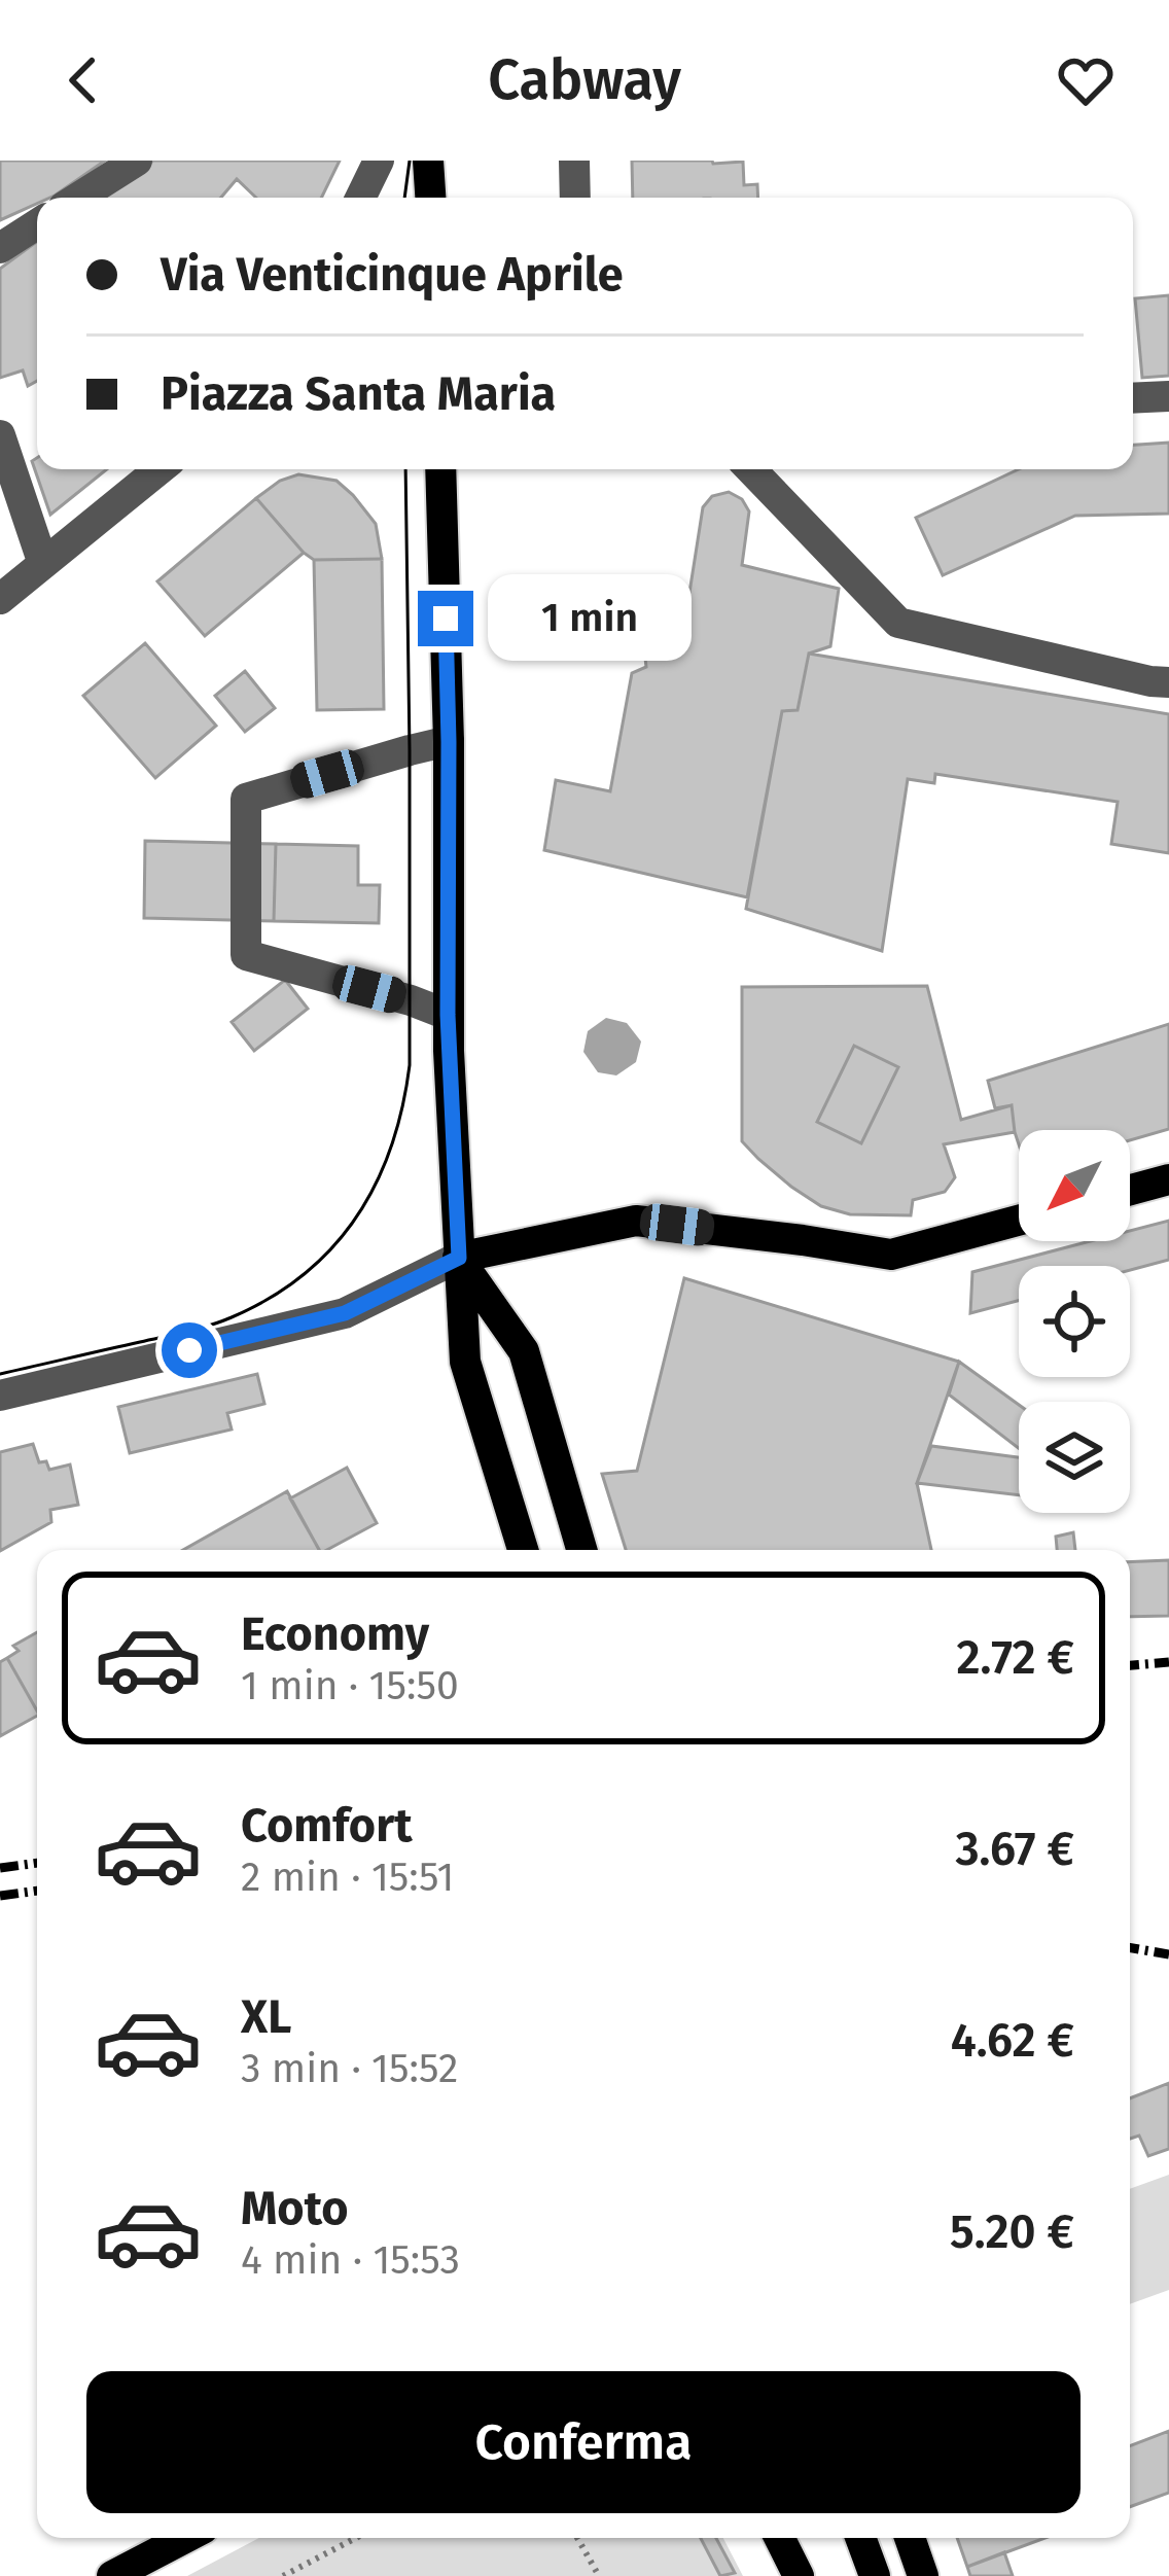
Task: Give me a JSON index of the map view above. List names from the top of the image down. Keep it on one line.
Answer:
{"north":"bottom left","page":{"header":"Cabway","banner":["Via Venticinque Aprile","Piazza Santa Maria"],"bubble":"1 min","list":[{"name":"Economy","note":"1 min · 15:50","value":"2.72 €"},{"name":"Comfort","note":"2 min · 15:51","value":"3.67 €"},{"name":"XL","note":"3 min · 15:52","value":"4.62 €"},{"name":"Moto","note":"4 min · 15:53","value":"5.20 €"}],"buttons":"Conferma"}}
